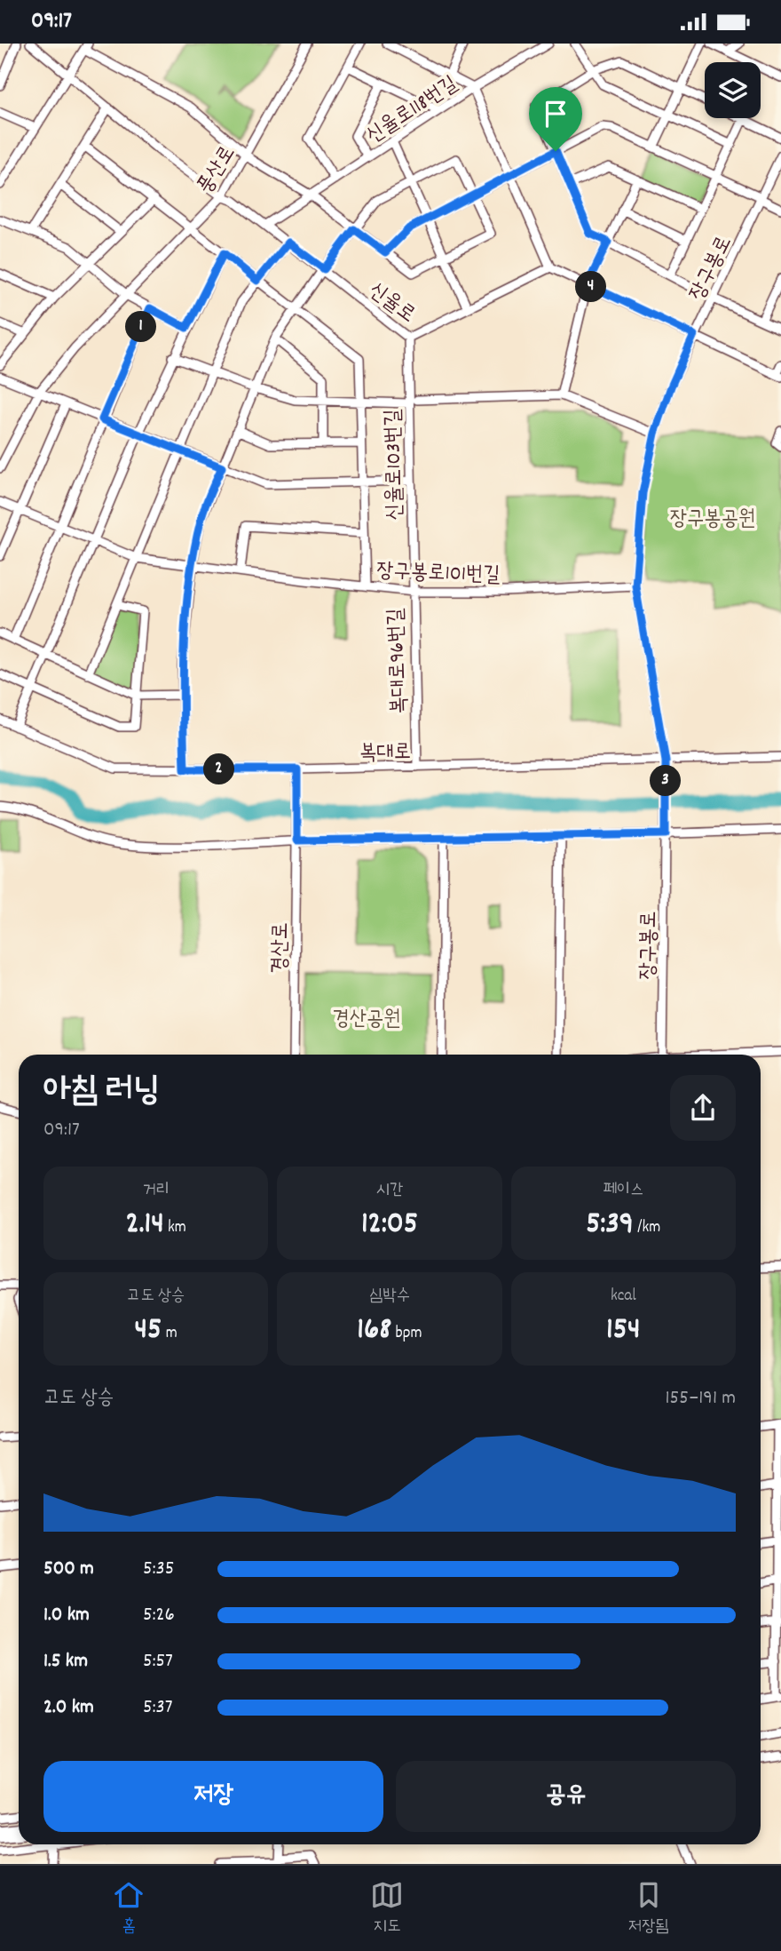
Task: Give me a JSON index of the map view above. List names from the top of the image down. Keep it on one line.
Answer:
{"streets":{"street":["신율로118번길","풍산로","장구봉로","신율로","신율로103번길","장구봉로101번길","복대로96번길","복대로","경산로"]},"crossings":[["신율로118번길","신율로"],["풍산로","신율로"],["장구봉로","장구봉로101번길"],["장구봉로","복대로"],["신율로","신율로103번길"],["신율로103번길","장구봉로101번길"],["신율로103번길","복대로96번길"],["장구봉로101번길","복대로96번길"],["복대로96번길","복대로"],["복대로","경산로"]],"parks":["장구봉공원","경산공원"],"page":{"status":"09:17","pins":["4","1","2","3"],"heading":["아침 러닝","09:17"],"stats":[["거리","2.14 km"],["시간","12:05"],["페이스","5:39 /km"],["고도 상승","45 m"],["심박수","168 bpm"],["kcal","154"]],"chart":["고도 상승","155–191 m"],"list":[{"name":"500 m","note":"5:35"},{"name":"1.0 km","note":"5:26"},{"name":"1.5 km","note":"5:57"},{"name":"2.0 km","note":"5:37"}],"buttons":["저장","공유"],"tabs":["홈","지도","저장됨"]}}
